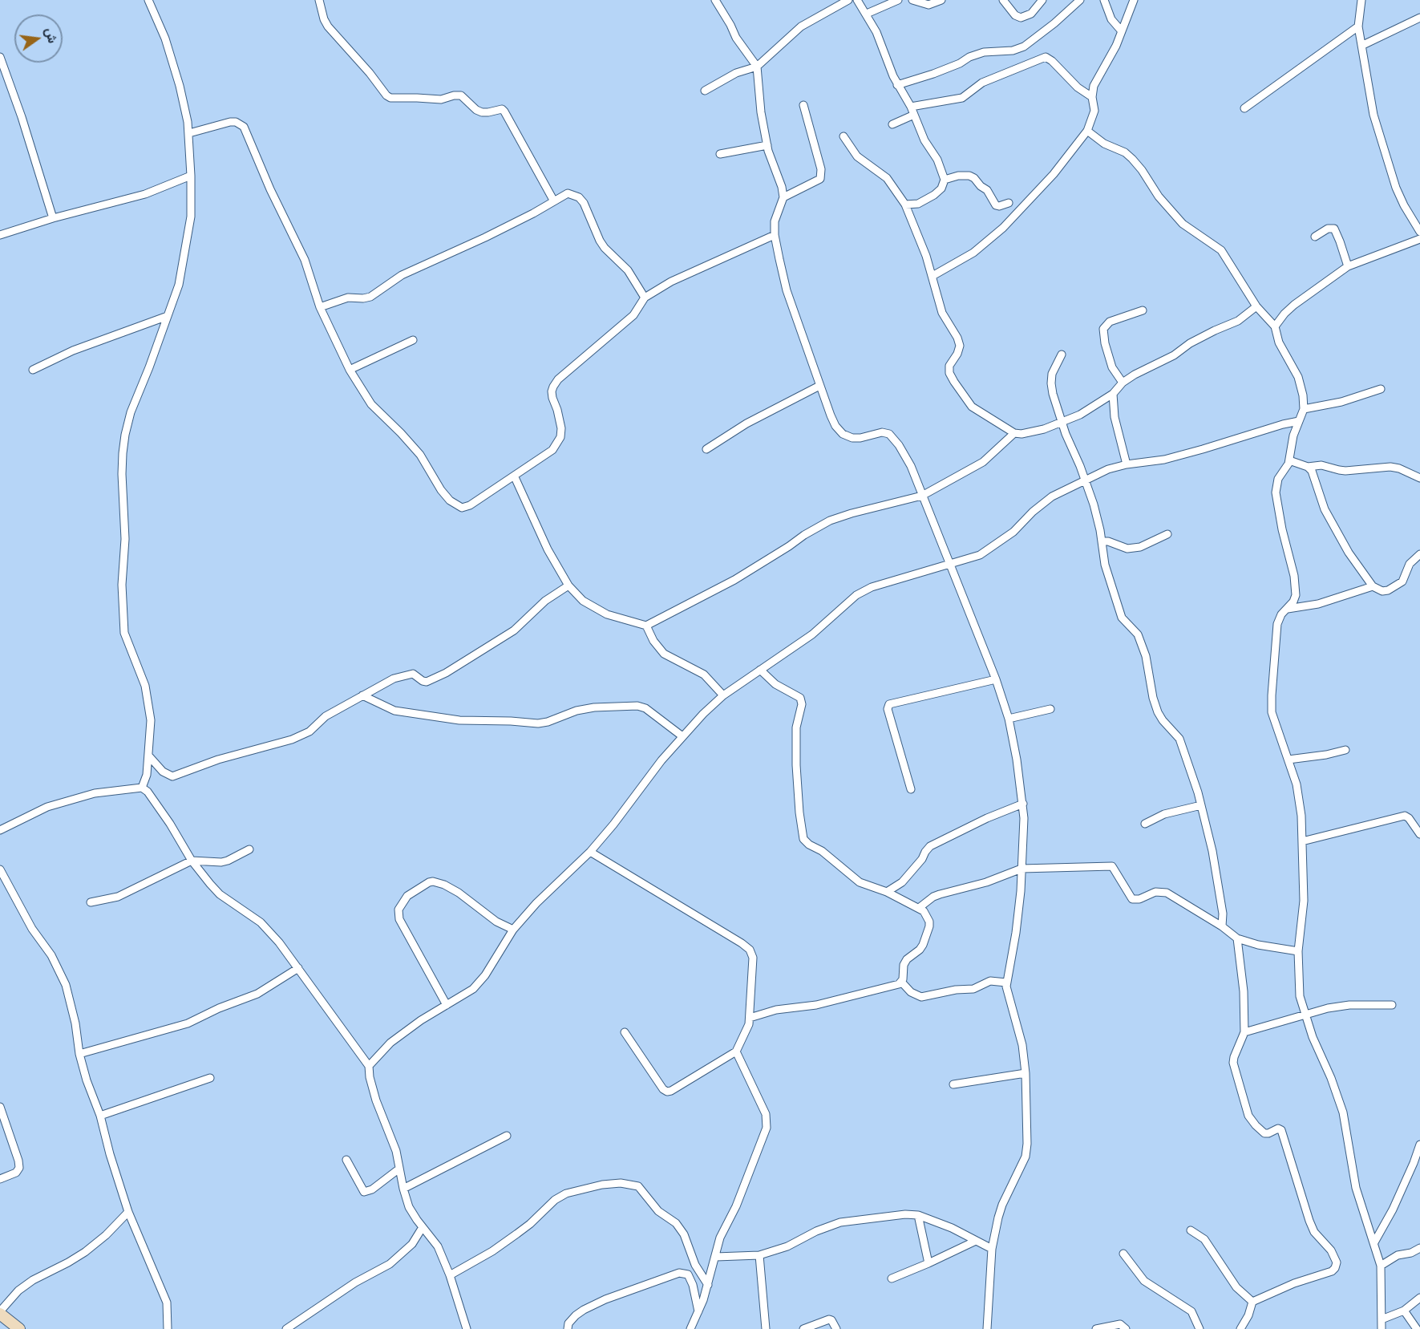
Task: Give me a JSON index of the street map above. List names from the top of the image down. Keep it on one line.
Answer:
{"north":"right"}
